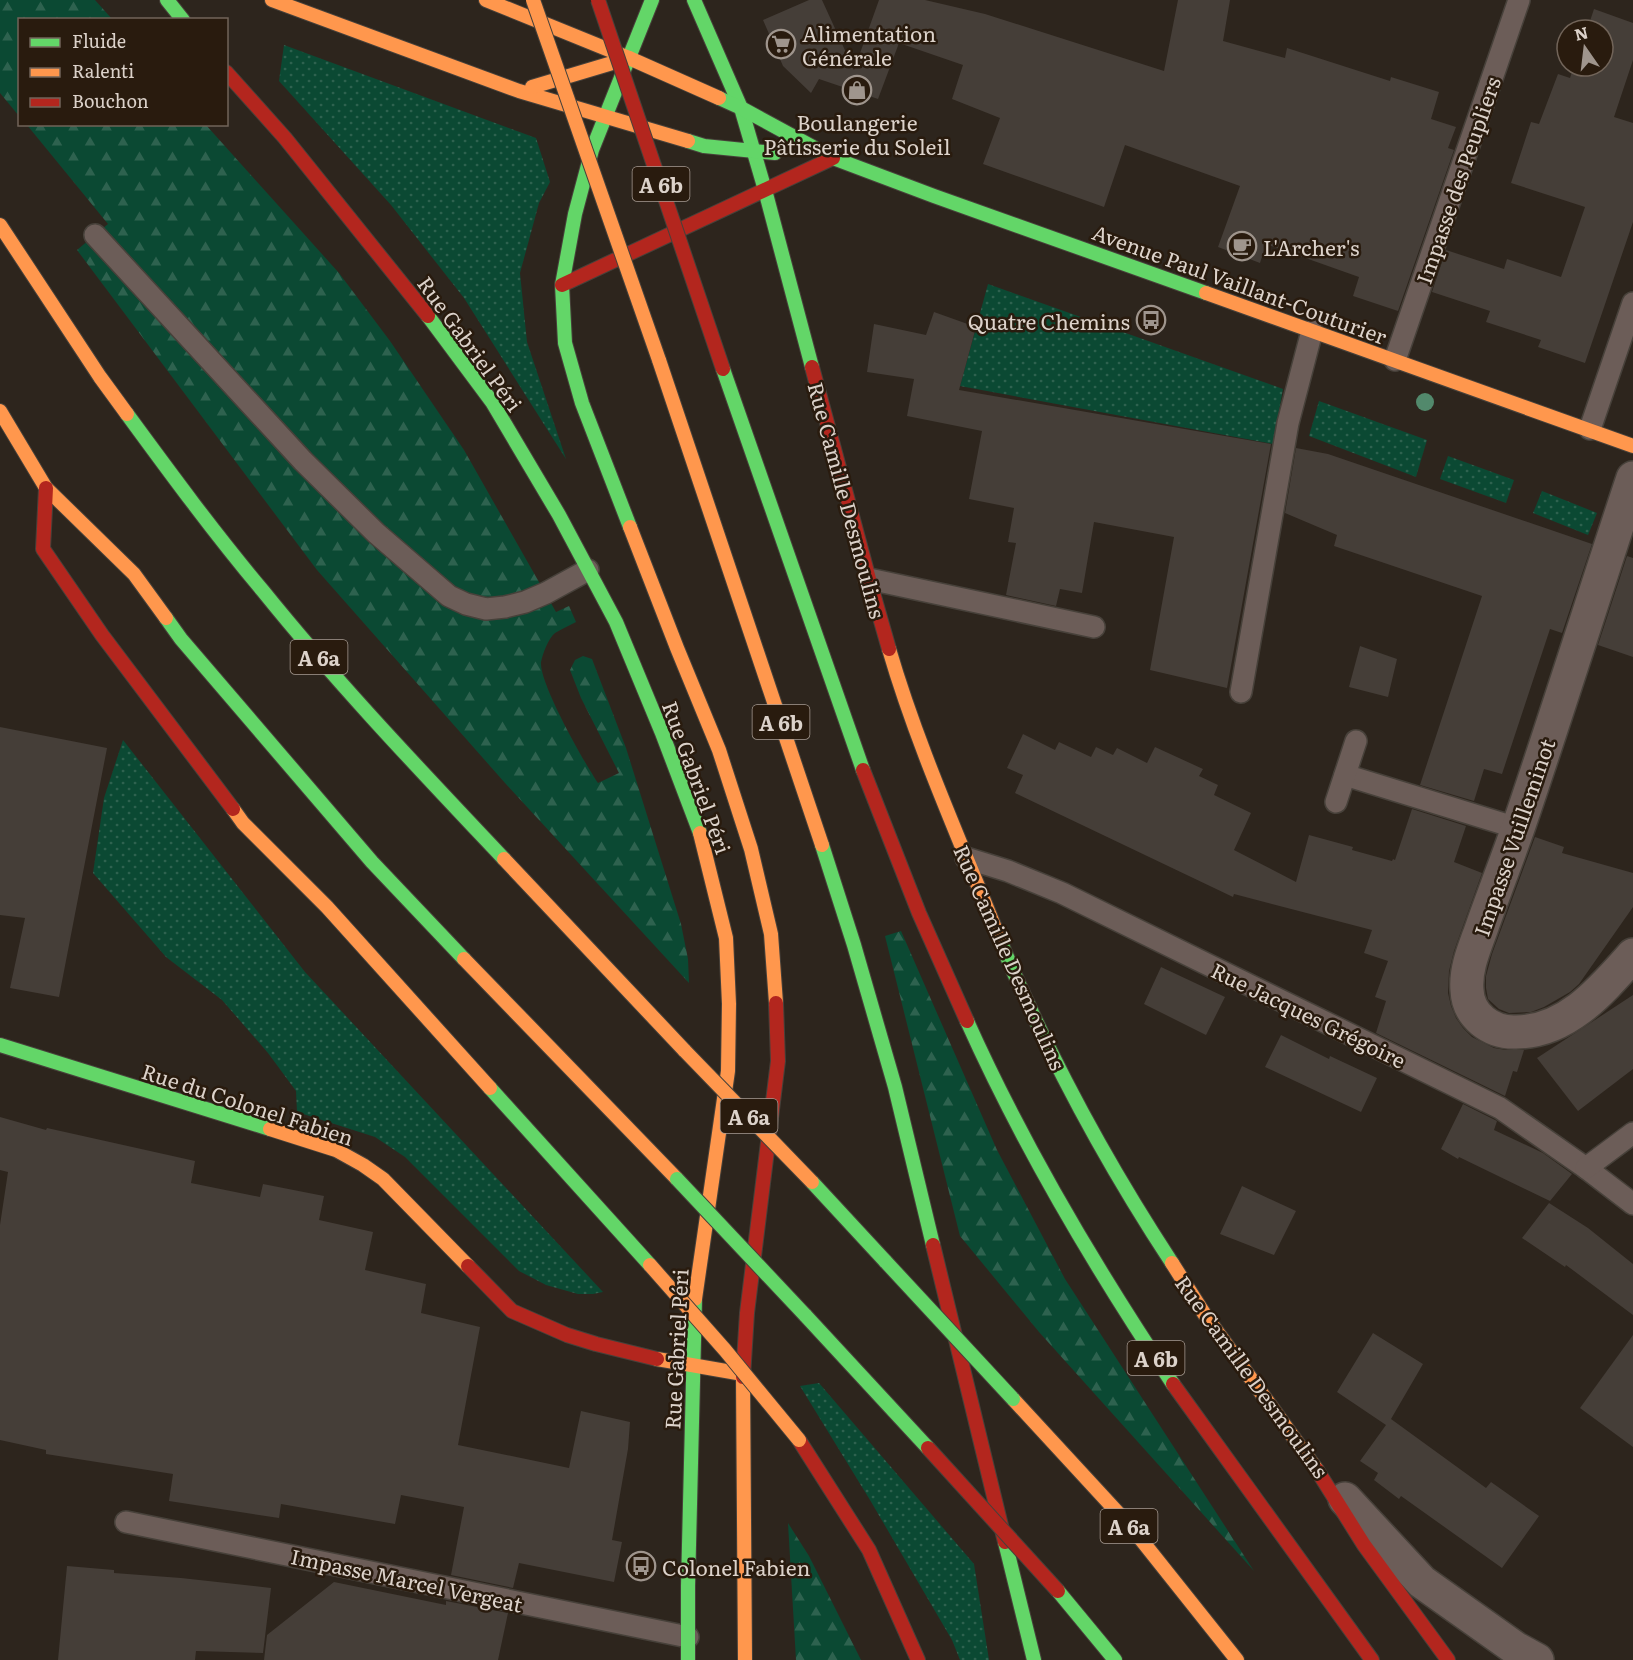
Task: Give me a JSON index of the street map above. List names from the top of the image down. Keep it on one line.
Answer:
{"streets":{"main road":["A 6b","Avenue Paul Vaillant-Couturier","Rue Gabriel Péri","Rue Camille Desmoulins","A 6a","Rue du Colonel Fabien"],"street":["Impasse Vuilleminot"],"lane":["Impasse des Peupliers","Rue Jacques Grégoire","Impasse Marcel Vergeat"]},"crossings":[["Impasse des Peupliers","Avenue Paul Vaillant-Couturier"],["Avenue Paul Vaillant-Couturier","Rue Gabriel Péri"],["Avenue Paul Vaillant-Couturier","Rue Camille Desmoulins"],["Rue Gabriel Péri","Rue du Colonel Fabien"],["Rue Gabriel Péri","Impasse Marcel Vergeat"],["Rue Camille Desmoulins","Rue Jacques Grégoire"]],"places":{"supermarket":["Alimentation Générale"],"shop":["Boulangerie Pâtisserie du Soleil"],"cafe":["L'Archer's"],"bus stop":["Quatre Chemins","Colonel Fabien"]},"legend":["Fluide","Ralenti","Bouchon"],"north":"top"}
